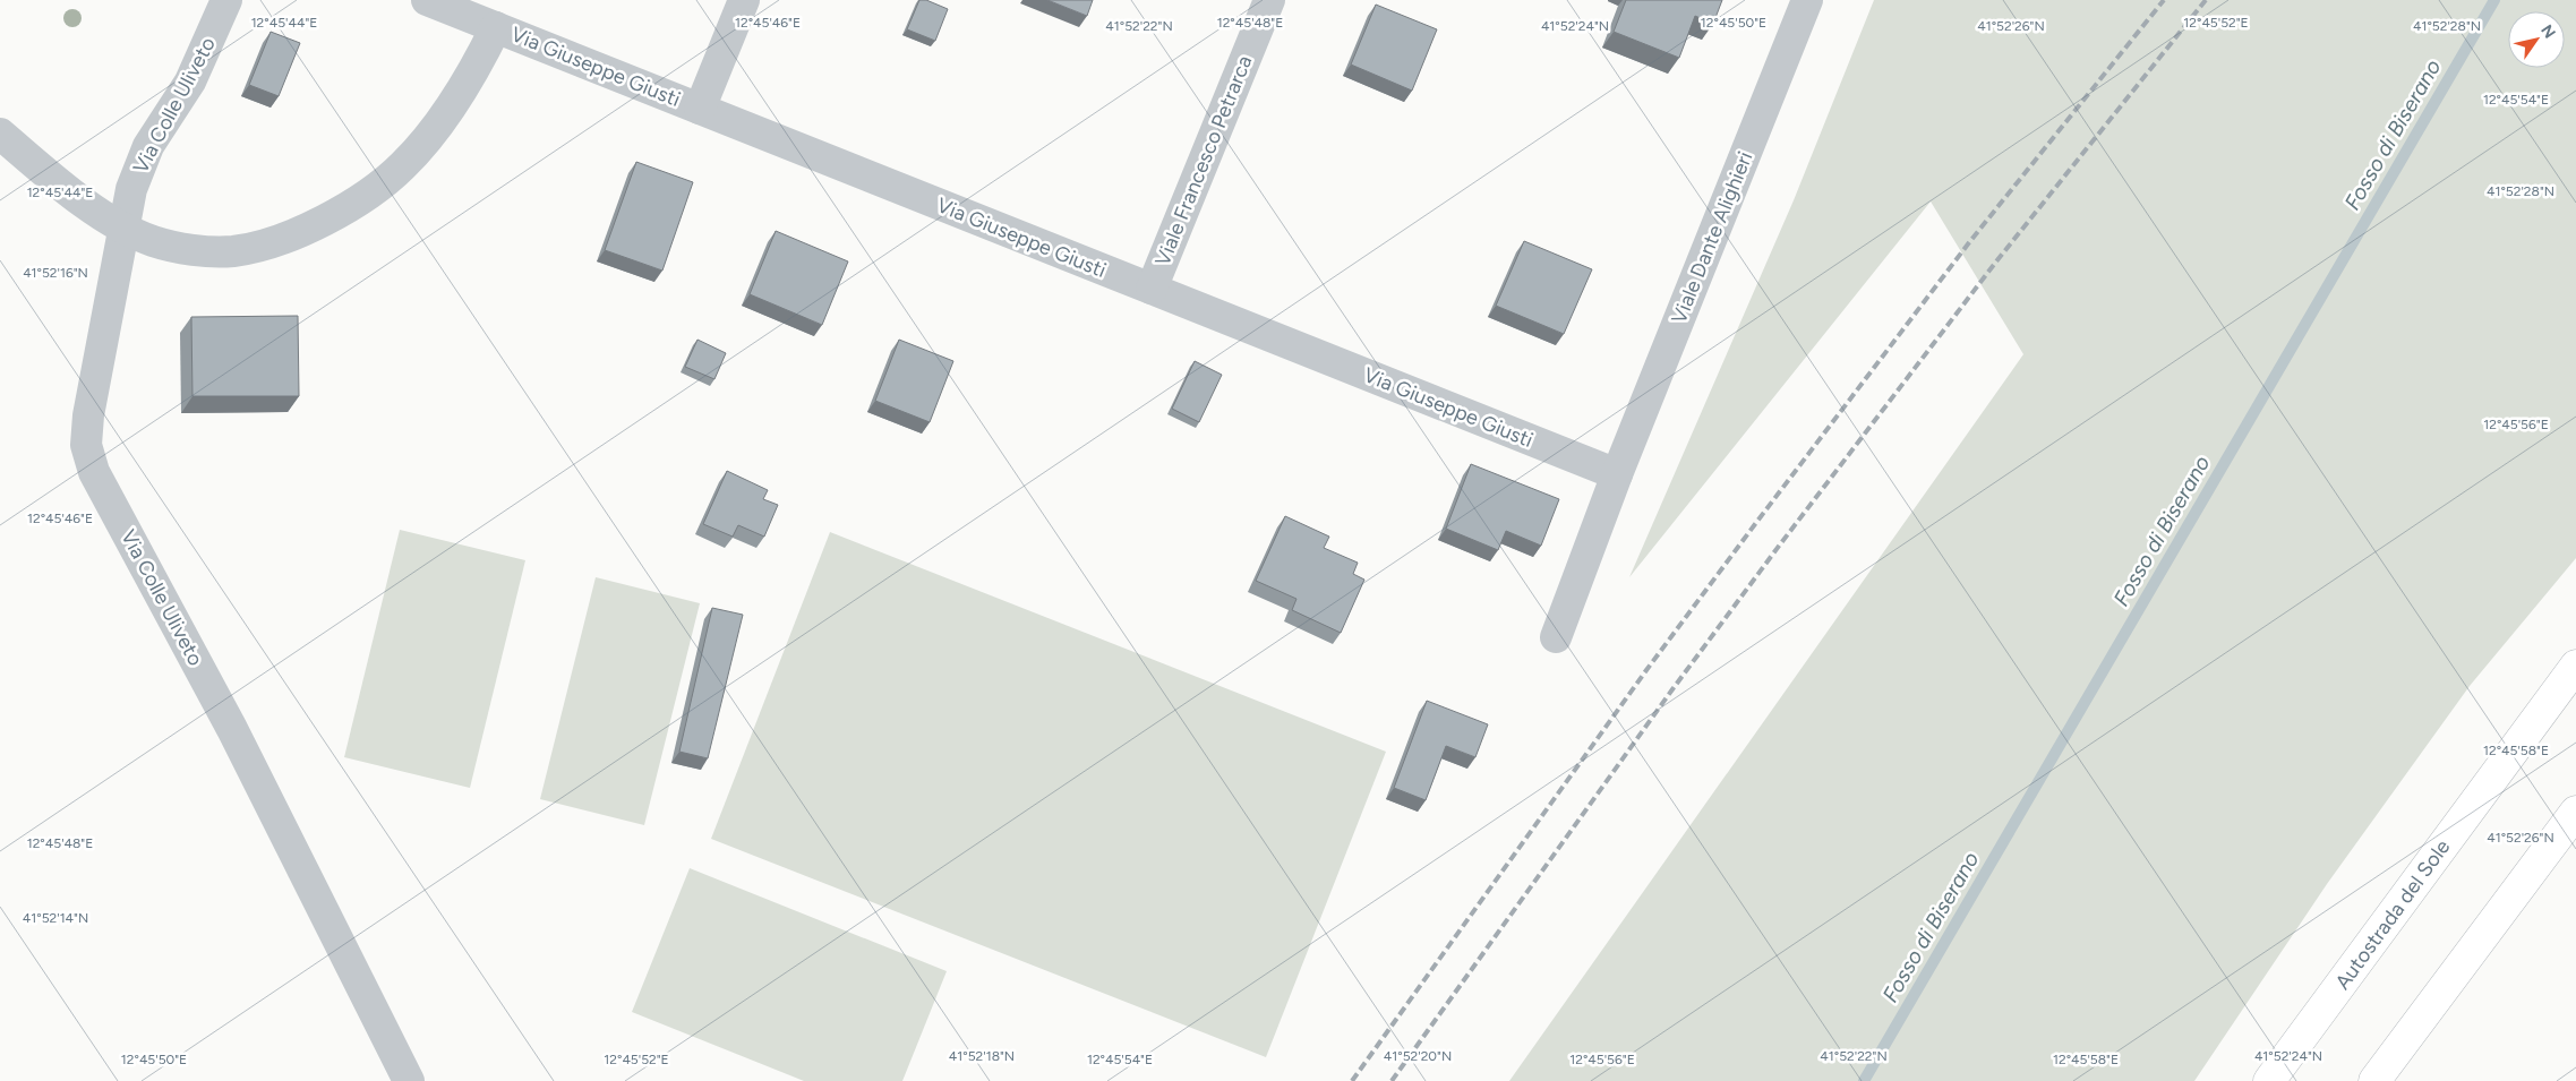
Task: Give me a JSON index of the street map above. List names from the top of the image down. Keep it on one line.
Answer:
{"streets":{"highway":["Autostrada del Sole"],"street":["Via Giuseppe Giusti","Via Colle Uliveto","Viale Francesco Petrarca","Viale Dante Alighieri"]},"crossings":[["Via Giuseppe Giusti","Viale Francesco Petrarca"],["Via Giuseppe Giusti","Viale Dante Alighieri"]],"water":["Fosso di Biserano"],"north":"top right","coordinates":["12°45'46\"E","12°45'48\"E","12°45'50\"E","12°45'52\"E","12°45'44\"E","41°52'22\"N","41°52'24\"N","41°52'26\"N","41°52'28\"N","12°45'54\"E","41°52'16\"N","12°45'56\"E","12°45'58\"E","41°52'14\"N","41°52'18\"N","41°52'20\"N"]}
